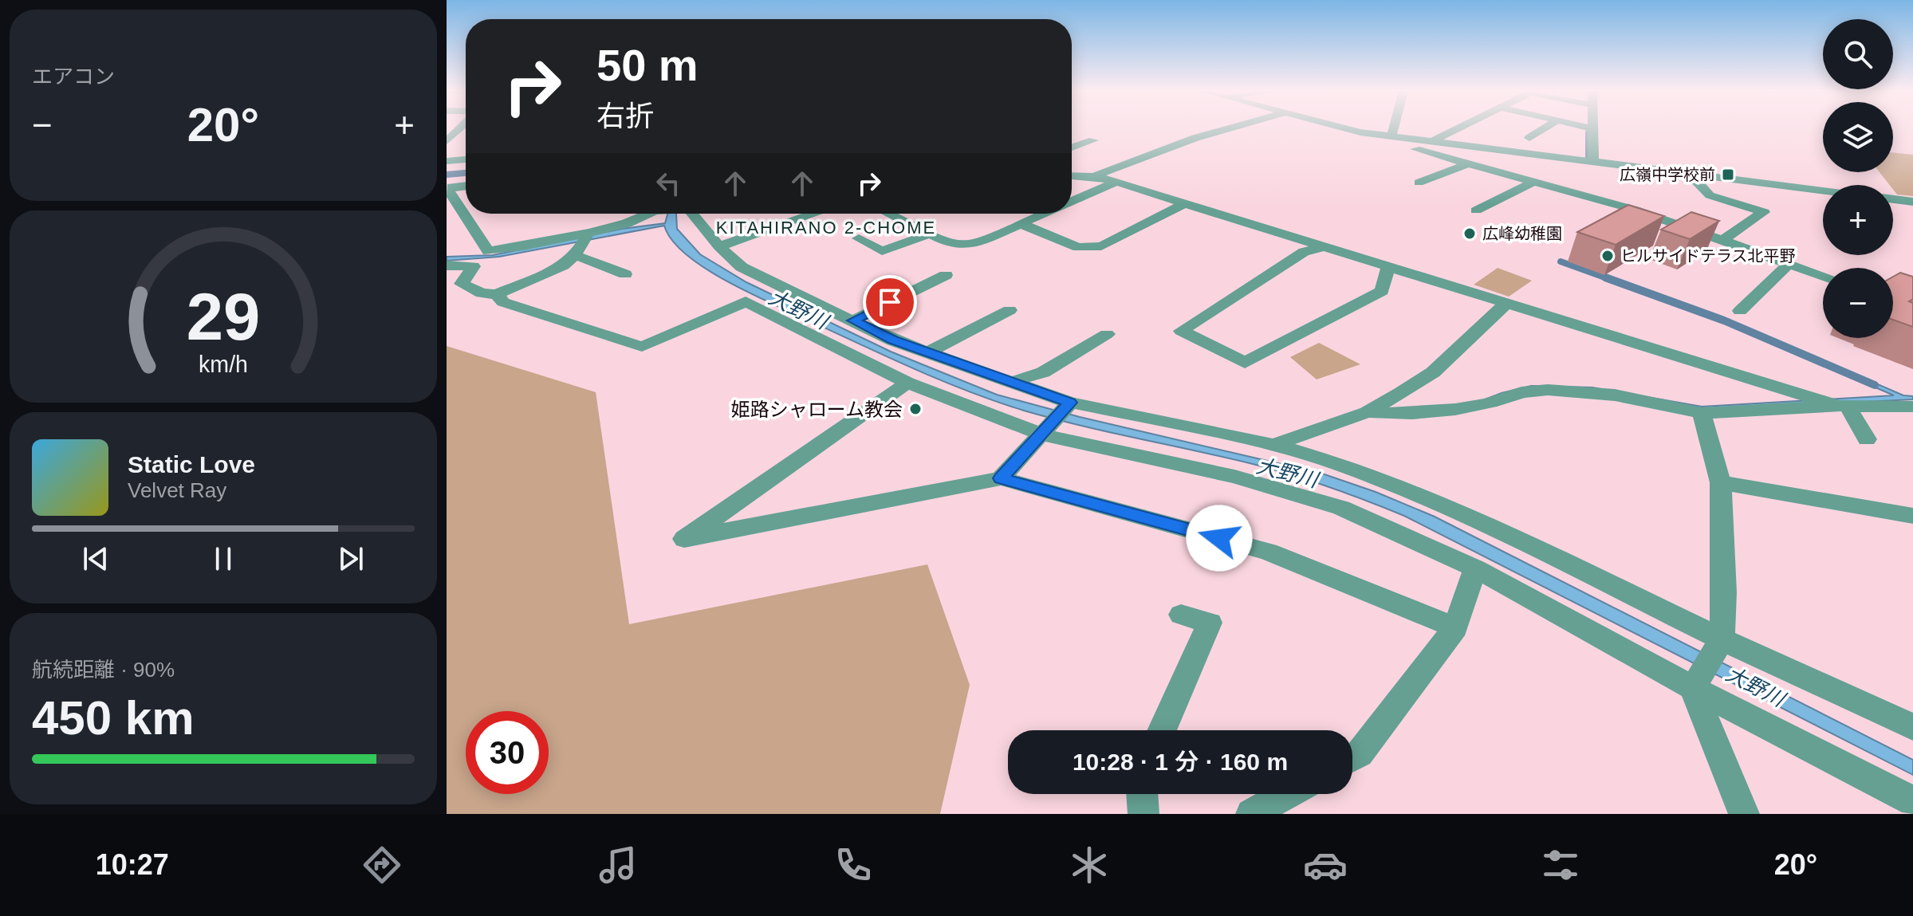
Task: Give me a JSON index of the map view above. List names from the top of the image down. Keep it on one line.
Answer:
{"districts":["KITAHIRANO 2-CHOME"],"water":["大野川"],"places":{"transit":["広嶺中学校前"],"other":["広峰幼稚園","ヒルサイドテラス北平野","姫路シャローム教会"]},"page":{"tile":["エアコン",["航続距離 · 90%","450 km"]],"map_buttons":["+","−"],"turn":["50 m","右折"],"heat":["−","20°","+"],"song":["Static Love","Velvet Ray"],"limit":"30","trip":"10:28 · 1 分 · 160 m","tabs":["10:27","20°"],"gauge":["29","km/h"]}}
